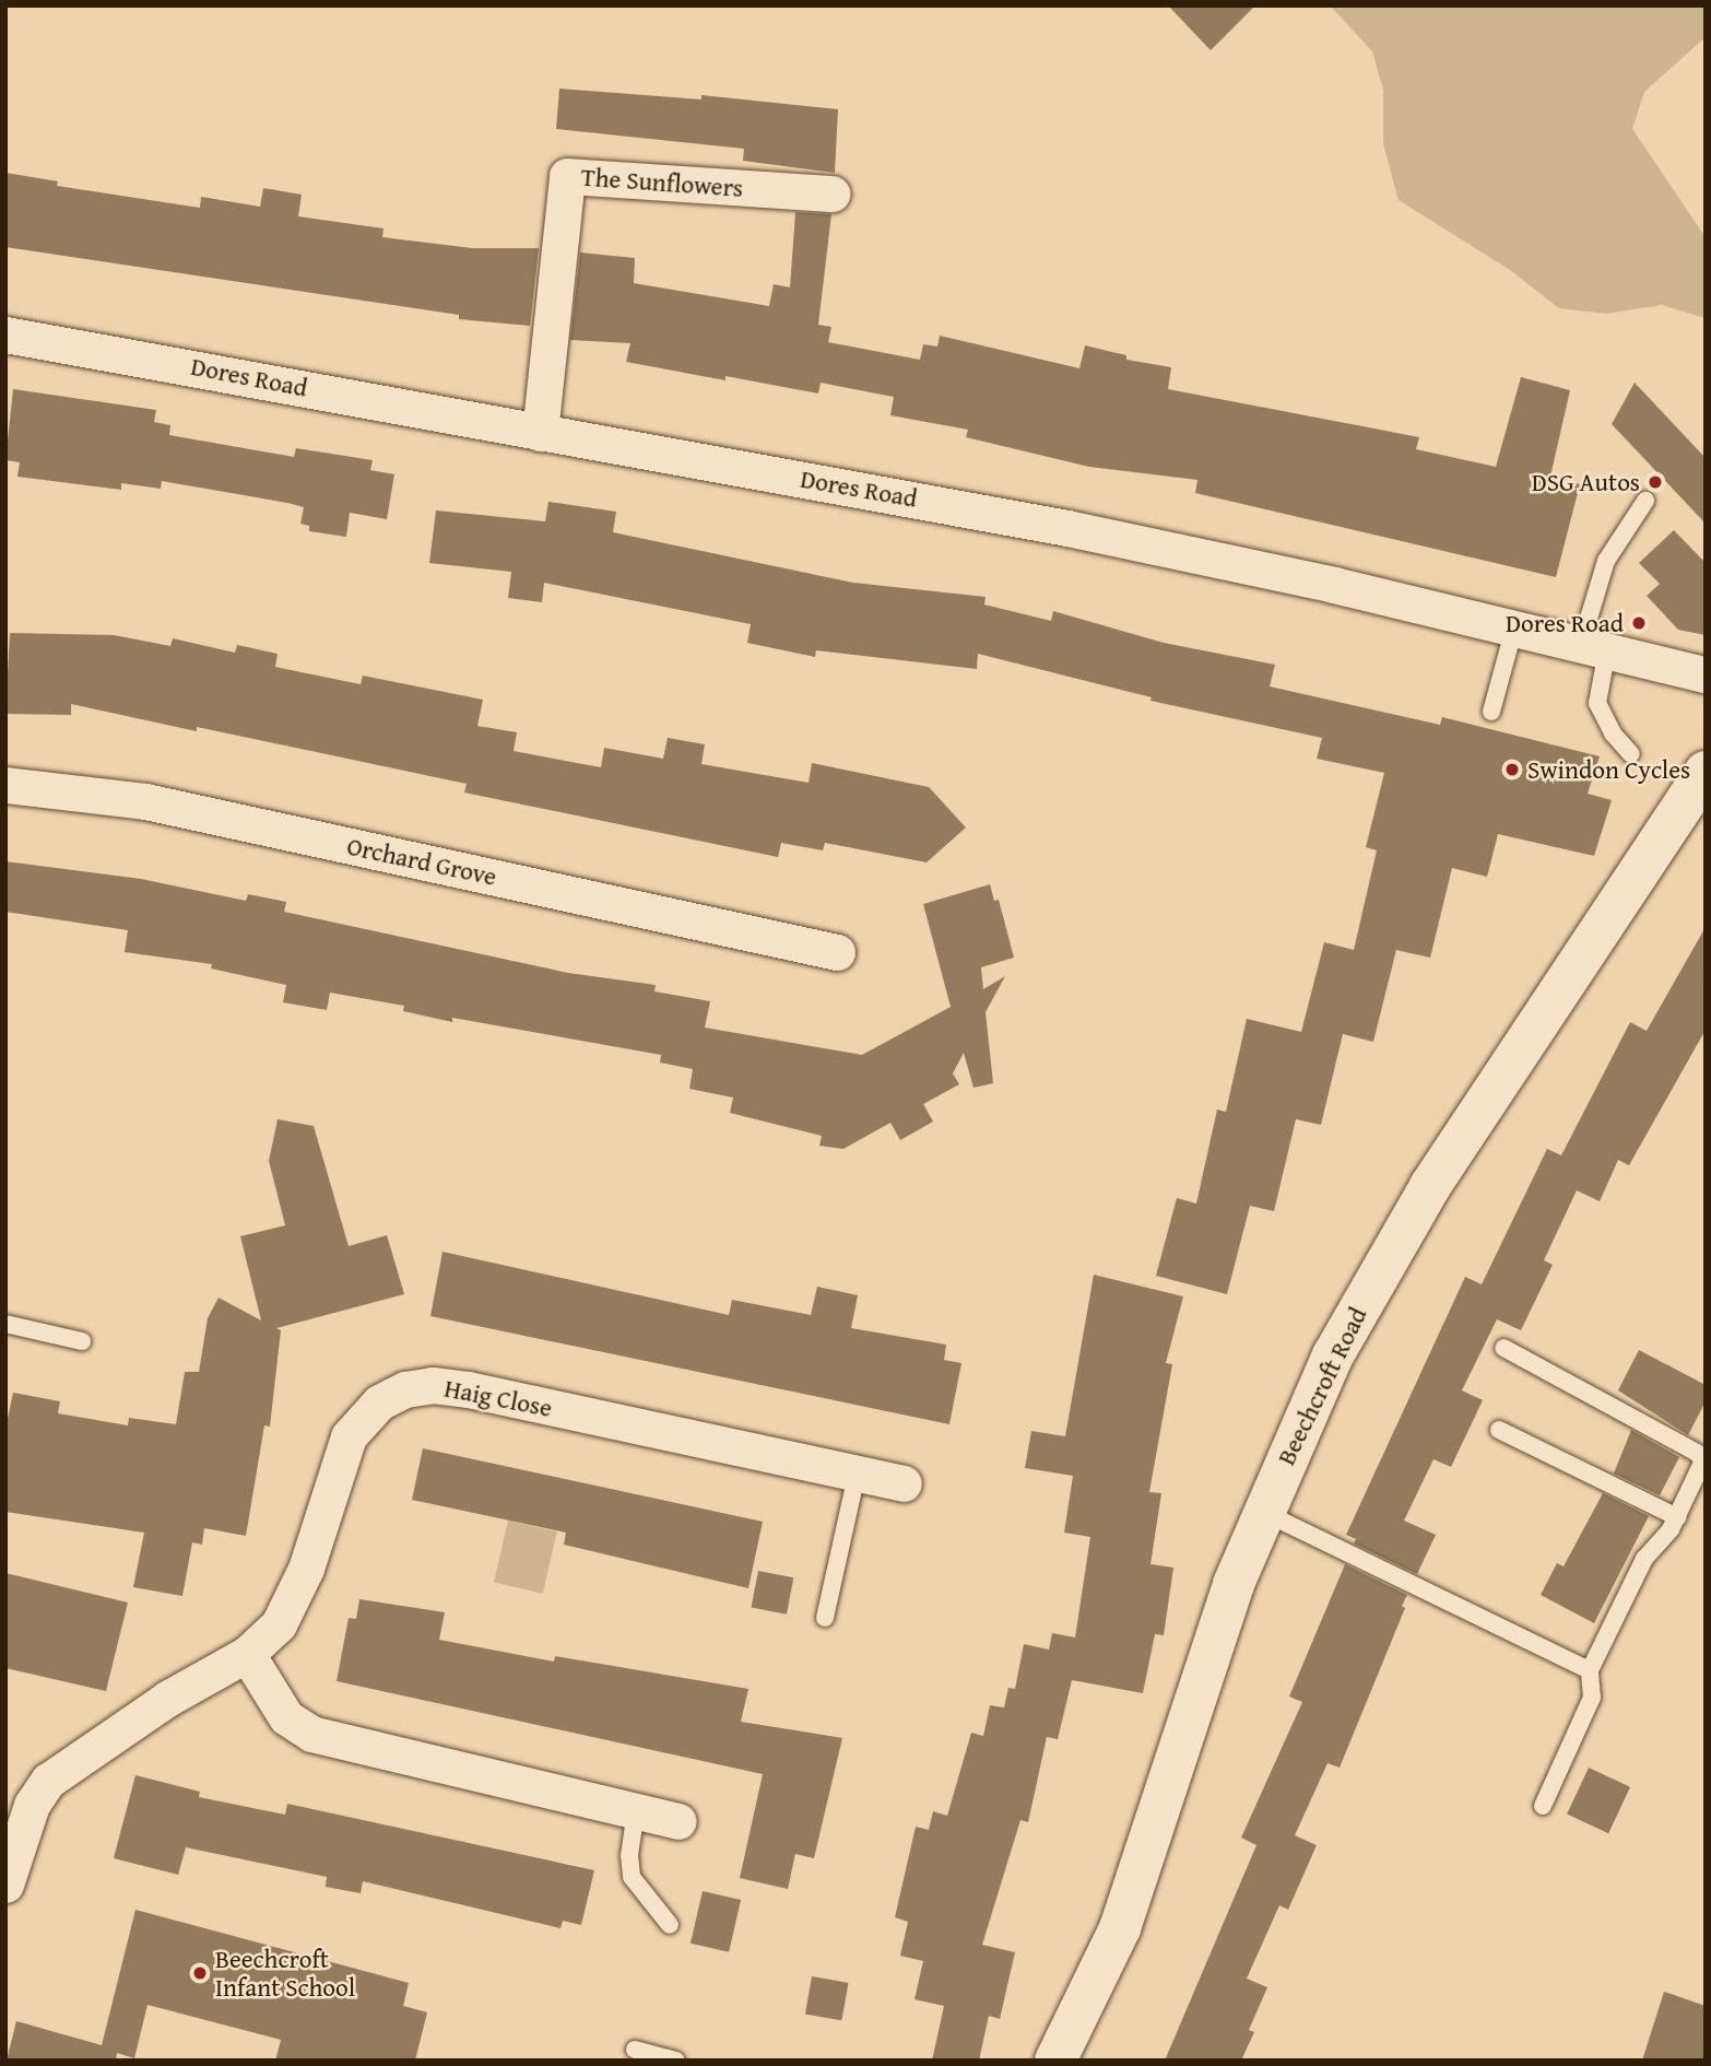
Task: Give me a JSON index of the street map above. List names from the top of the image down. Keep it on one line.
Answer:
{"streets":{"main road":["Beechcroft Road"],"street":["The Sunflowers","Dores Road","Orchard Grove","Haig Close"]},"crossings":[["The Sunflowers","Dores Road"]],"places":["DSG Autos","Dores Road","Swindon Cycles","Beechcroft Infant School"]}
